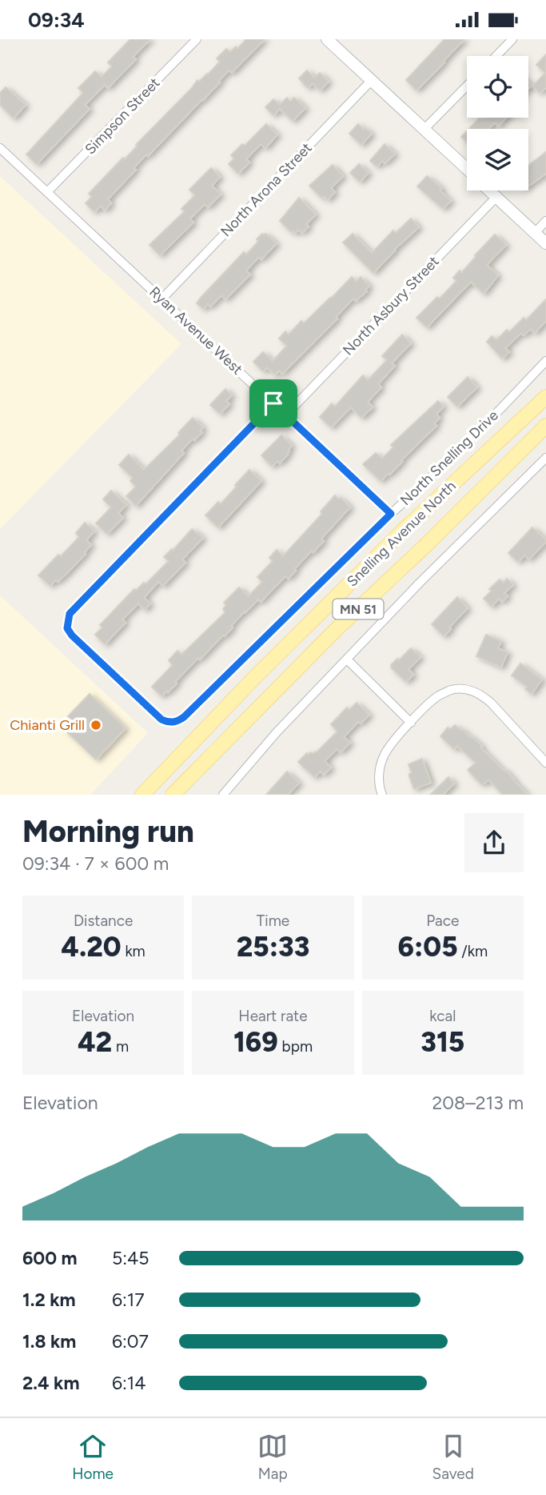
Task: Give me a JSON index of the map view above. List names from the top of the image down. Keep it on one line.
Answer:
{"streets":{"main road":["Snelling Avenue North","MN 51"],"street":["Simpson Street","North Arona Street","North Asbury Street","Ryan Avenue West","North Snelling Drive"]},"crossings":[["Simpson Street","Ryan Avenue West"],["North Arona Street","Ryan Avenue West"],["North Asbury Street","Ryan Avenue West"],["Ryan Avenue West","North Snelling Drive"]],"places":["Chianti Grill"],"page":{"status":"09:34","heading":["Morning run","09:34 · 7 × 600 m"],"stats":[["Distance","4.20 km"],["Time","25:33"],["Pace","6:05 /km"],["Elevation","42 m"],["Heart rate","169 bpm"],["kcal","315"]],"chart":["Elevation","208–213 m"],"list":[{"name":"600 m","note":"5:45"},{"name":"1.2 km","note":"6:17"},{"name":"1.8 km","note":"6:07"},{"name":"2.4 km","note":"6:14"}],"tabs":["Home","Map","Saved"]}}
